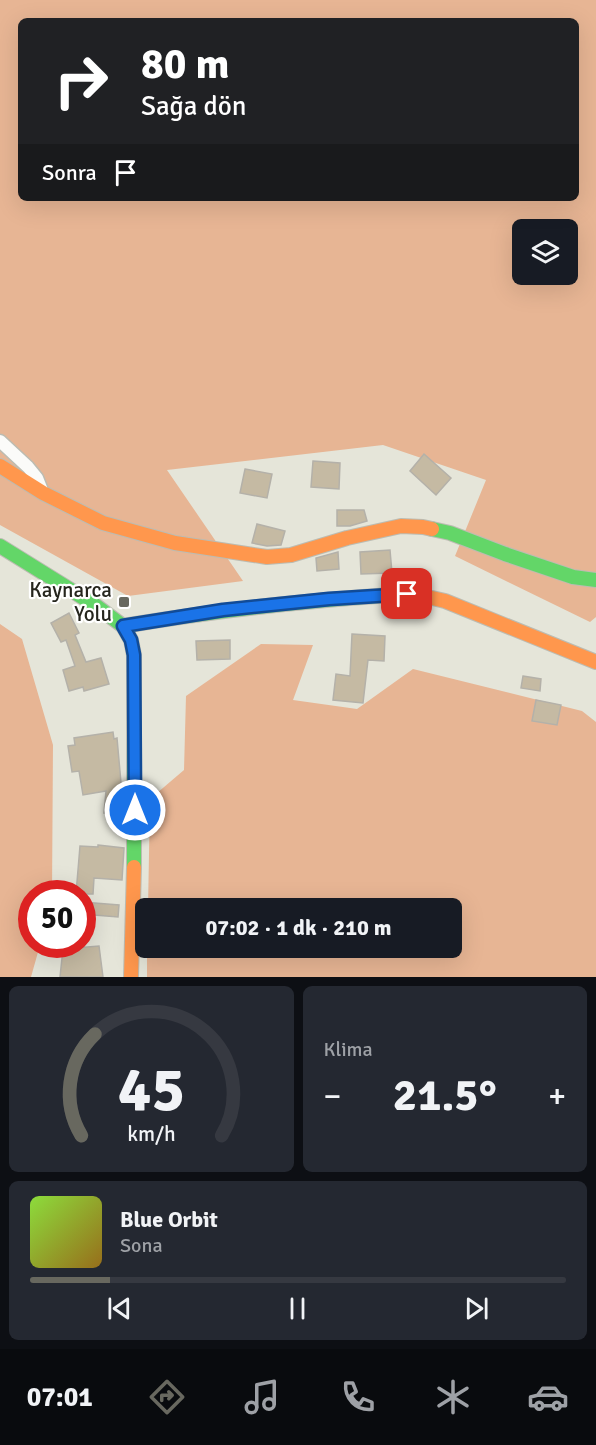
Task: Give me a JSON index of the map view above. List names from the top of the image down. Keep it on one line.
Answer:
{"places":{"transit":["Kaynarca Yolu"]},"page":{"turn":["80 m","Sağa dön"],"then":"Sonra","limit":"50","trip":"07:02 · 1 dk · 210 m","tile":"Klima","heat":["−","21.5°","+"],"song":["Blue Orbit","Sona"],"tabs":"07:01","gauge":["45","km/h"]}}
